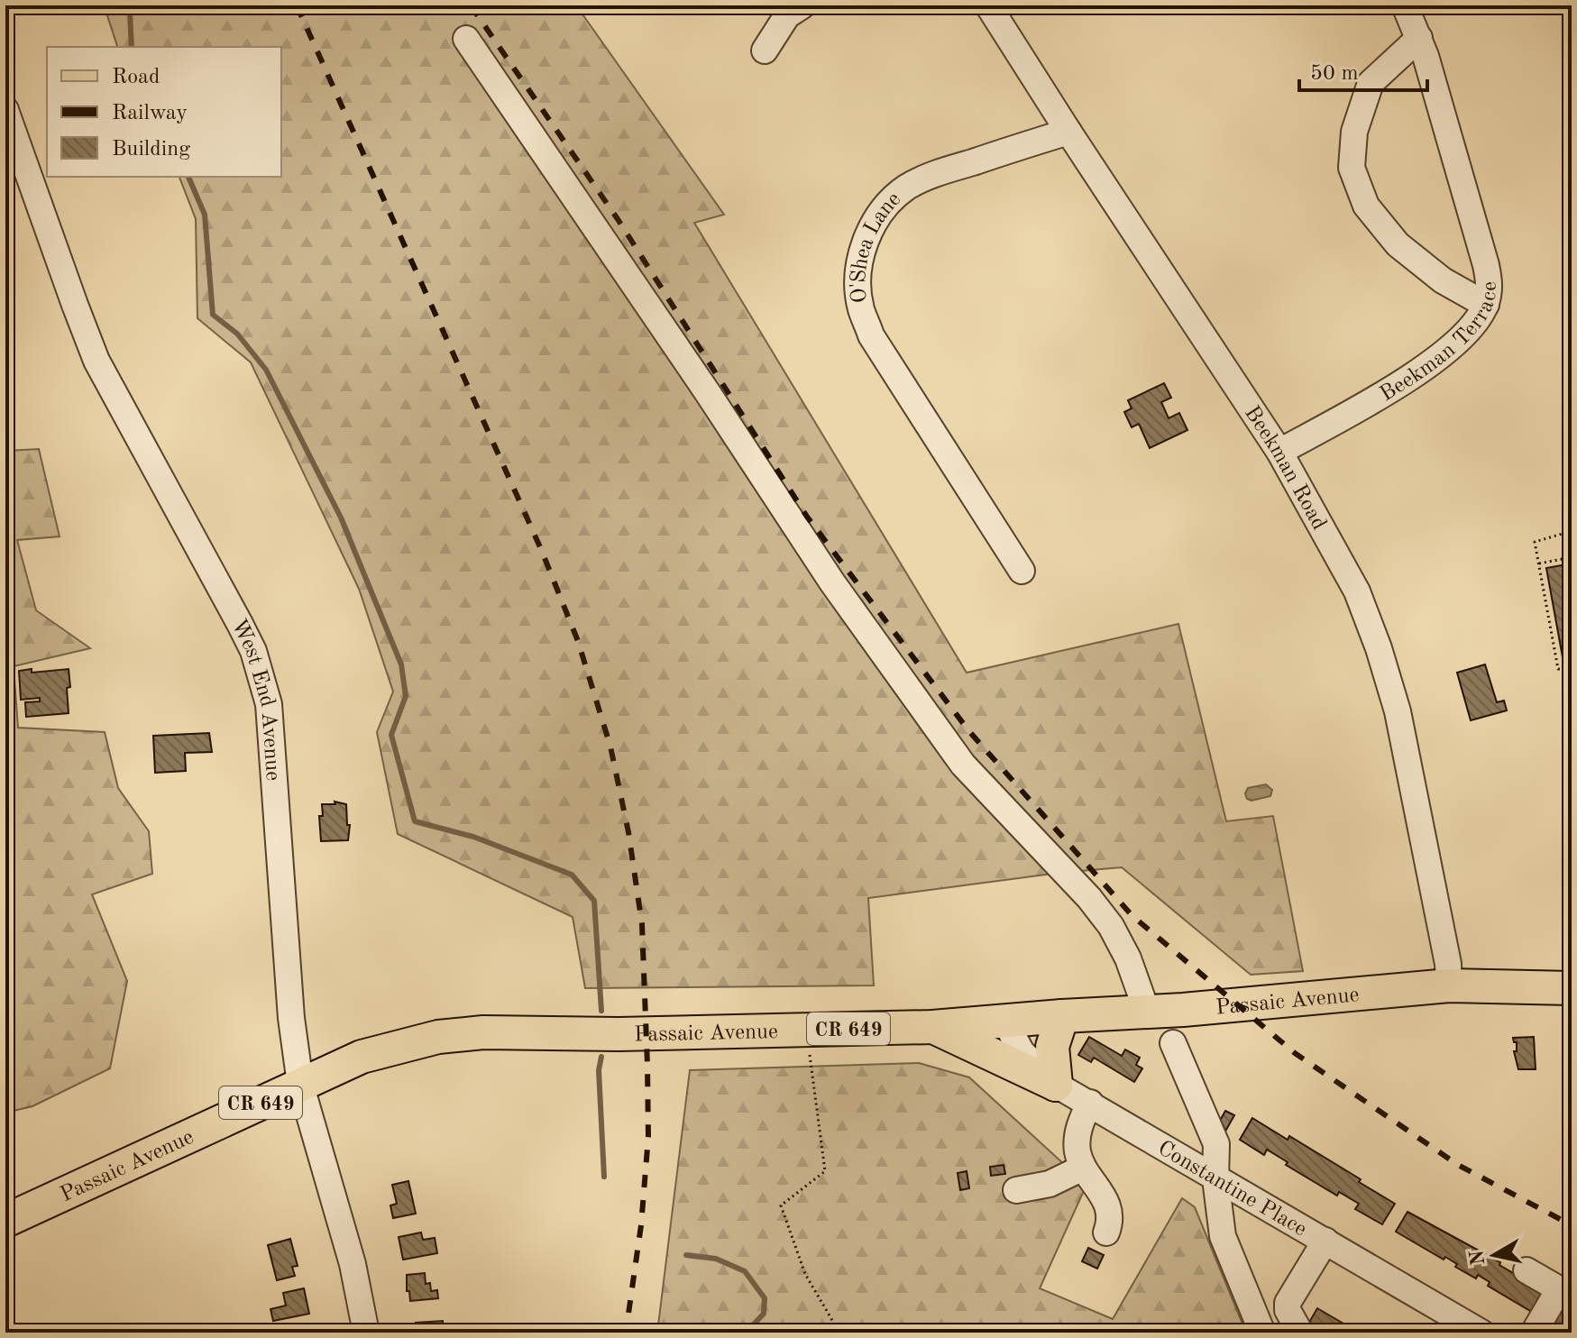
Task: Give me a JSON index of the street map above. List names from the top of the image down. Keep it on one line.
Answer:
{"streets":{"main road":["Passaic Avenue","CR 649"],"street":["O'Shea Lane","Beekman Terrace","Beekman Road","West End Avenue","Constantine Place"]},"crossings":[["O'Shea Lane","Beekman Road"],["Beekman Terrace","Beekman Road"],["Beekman Road","Passaic Avenue"],["West End Avenue","Passaic Avenue"],["Passaic Avenue","Constantine Place"]],"legend":["Road","Railway","Building"],"scale_bar":"50 m","north":"left"}
